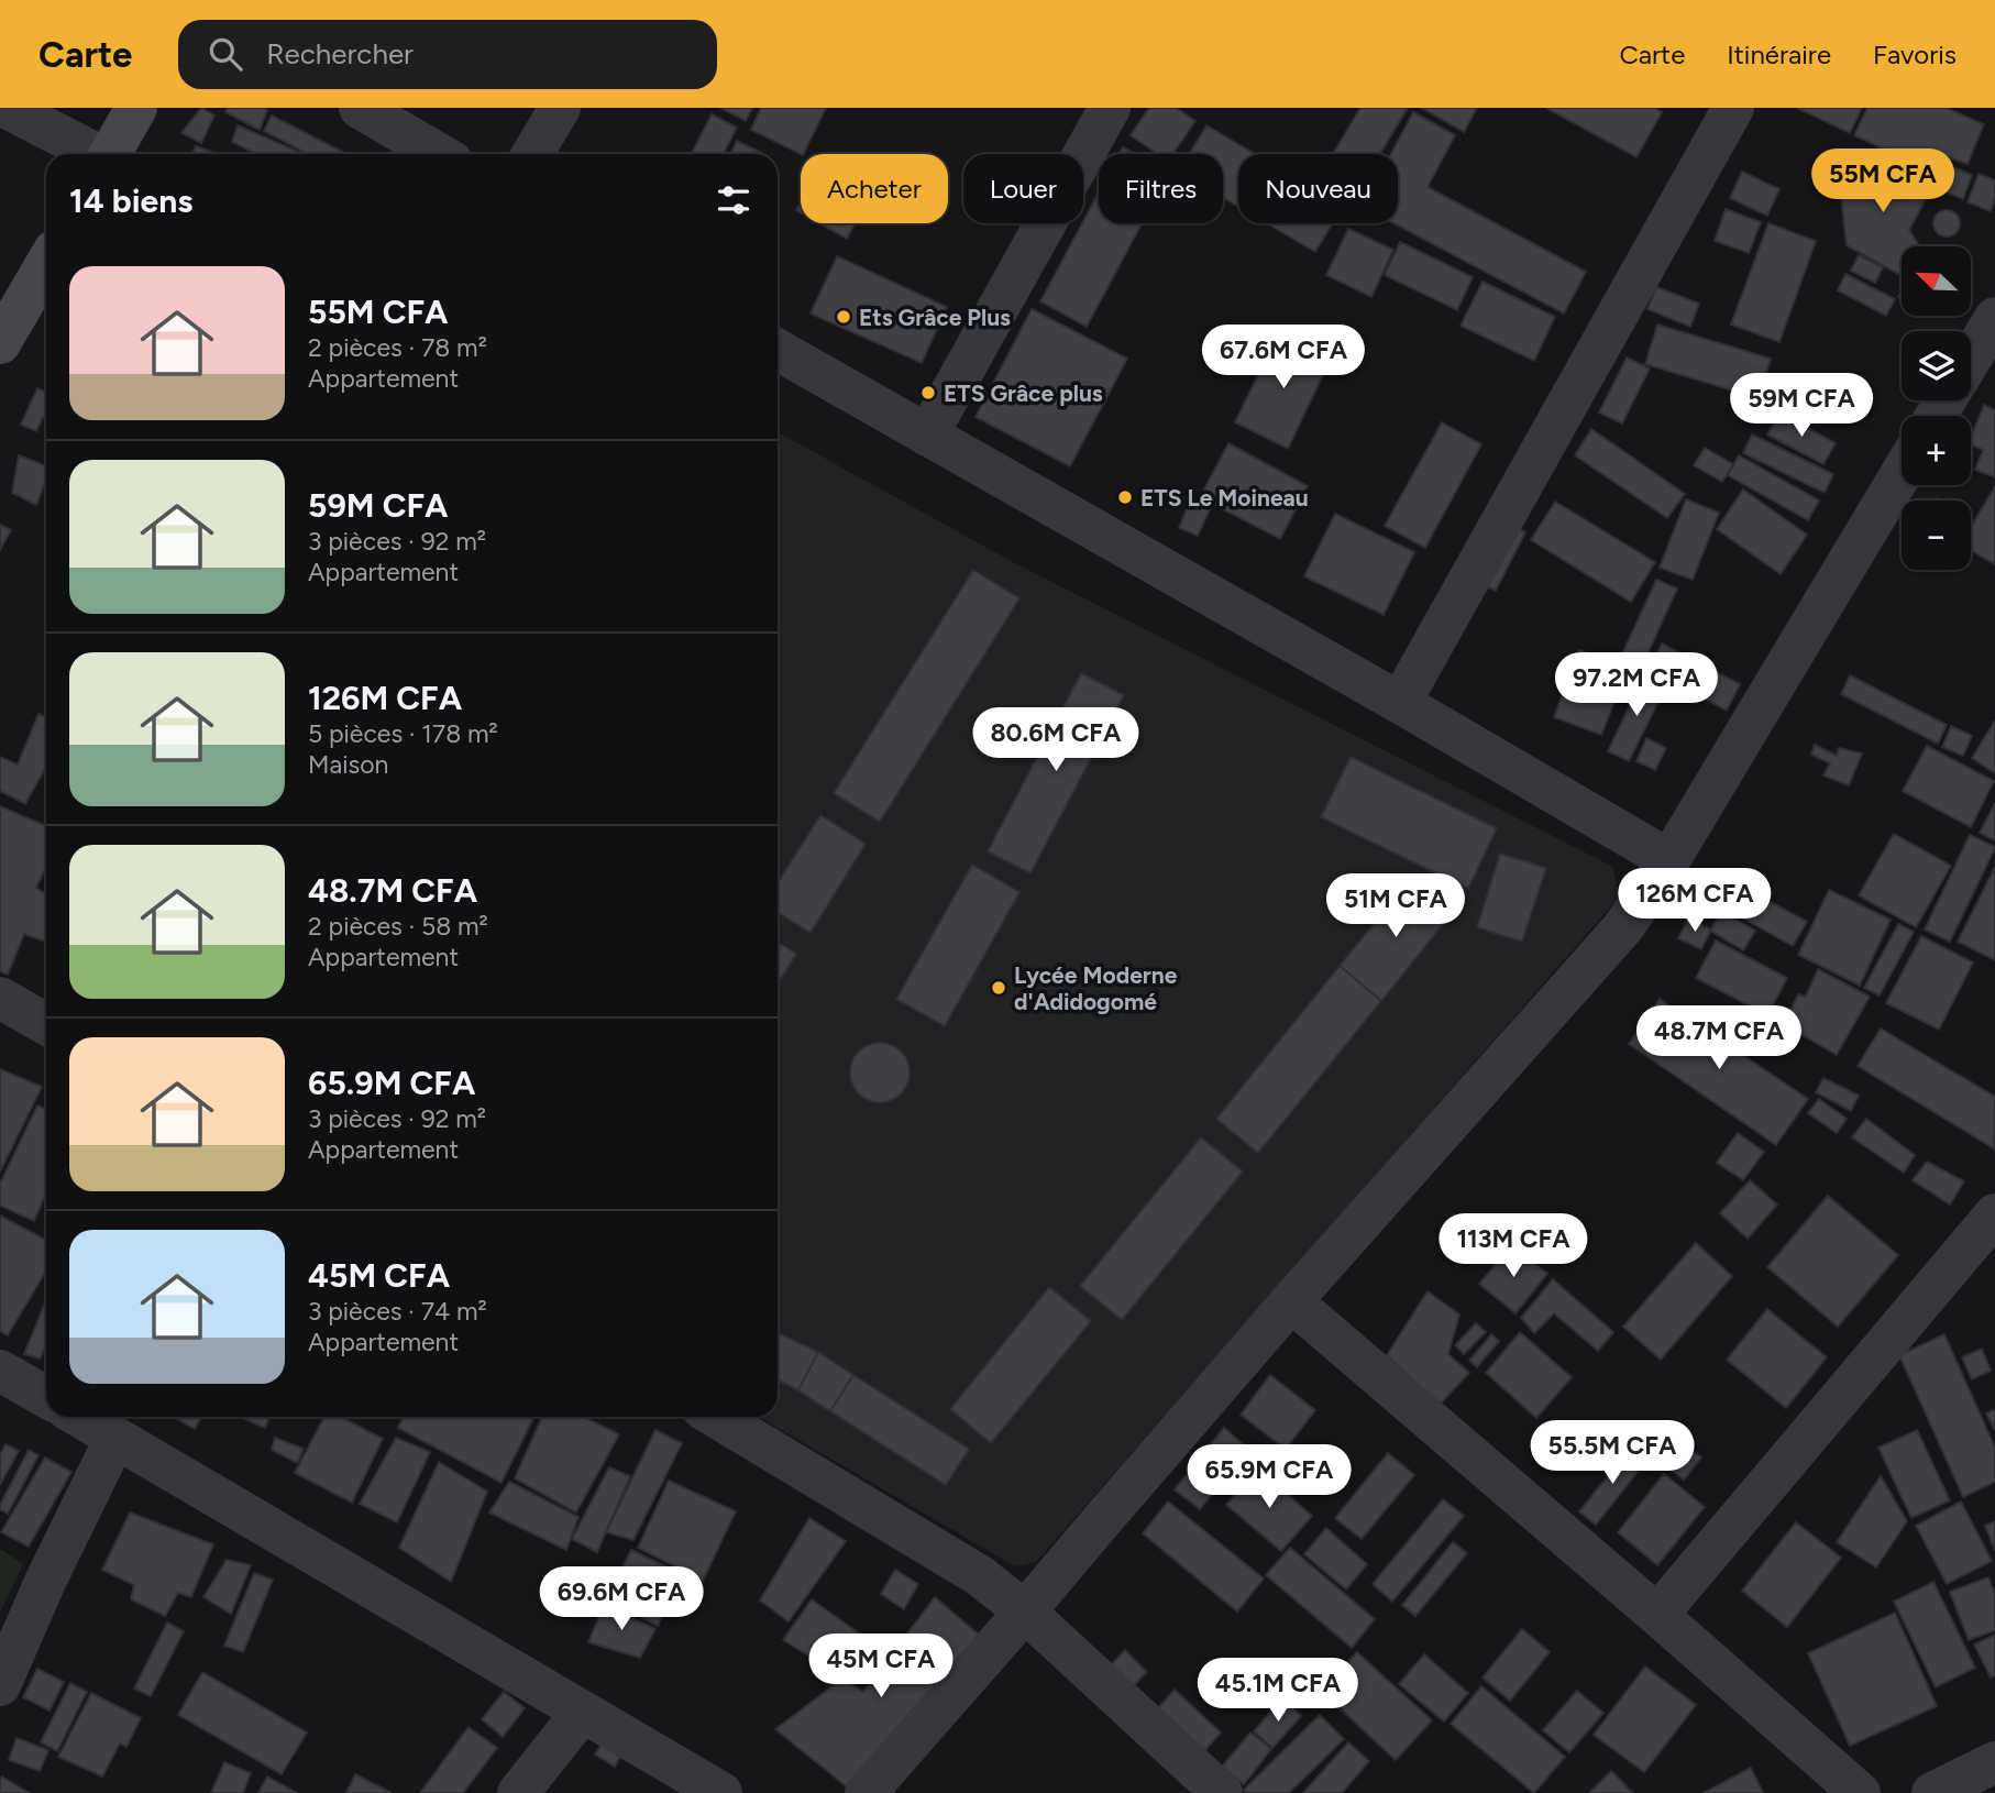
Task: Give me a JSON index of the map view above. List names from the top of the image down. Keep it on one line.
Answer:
{"places":["Ets Grâce Plus","ETS Grâce plus","ETS Le Moineau","Lycée Moderne d'Adidogomé"],"north":"top left","page":{"header":"Carte","search":"Rechercher","nav":["Carte","Itinéraire","Favoris"],"price":["55M CFA","67.6M CFA","59M CFA","97.2M CFA","80.6M CFA","126M CFA","51M CFA","48.7M CFA","113M CFA","55.5M CFA","65.9M CFA","69.6M CFA","45M CFA","45.1M CFA"],"chip":["Acheter","Louer","Filtres","Nouveau"],"heading":"14 biens","map_buttons":["+","−"],"list":[{"name":"55M CFA","note":"2 pièces · 78 m² · Appartement"},{"name":"59M CFA","note":"3 pièces · 92 m² · Appartement"},{"name":"126M CFA","note":"5 pièces · 178 m² · Maison"},{"name":"48.7M CFA","note":"2 pièces · 58 m² · Appartement"},{"name":"65.9M CFA","note":"3 pièces · 92 m² · Appartement"},{"name":"45M CFA","note":"3 pièces · 74 m² · Appartement"}]}}
